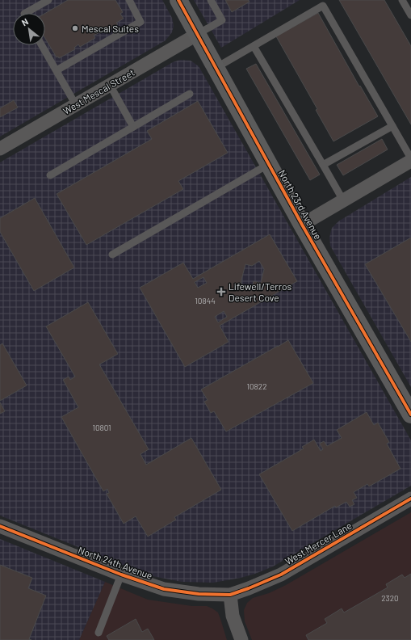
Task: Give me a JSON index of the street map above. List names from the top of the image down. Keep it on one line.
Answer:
{"streets":{"street":["West Mescal Street","North 23rd Avenue","West Mercer Lane","North 24th Avenue"]},"crossings":[["West Mescal Street","North 23rd Avenue"],["West Mercer Lane","North 24th Avenue"]],"places":{"other":["Mescal Suites"],"health":["Lifewell/Terros Desert Cove"]},"house_numbers":["10844","10822","10801","2320"],"north":"top left"}
